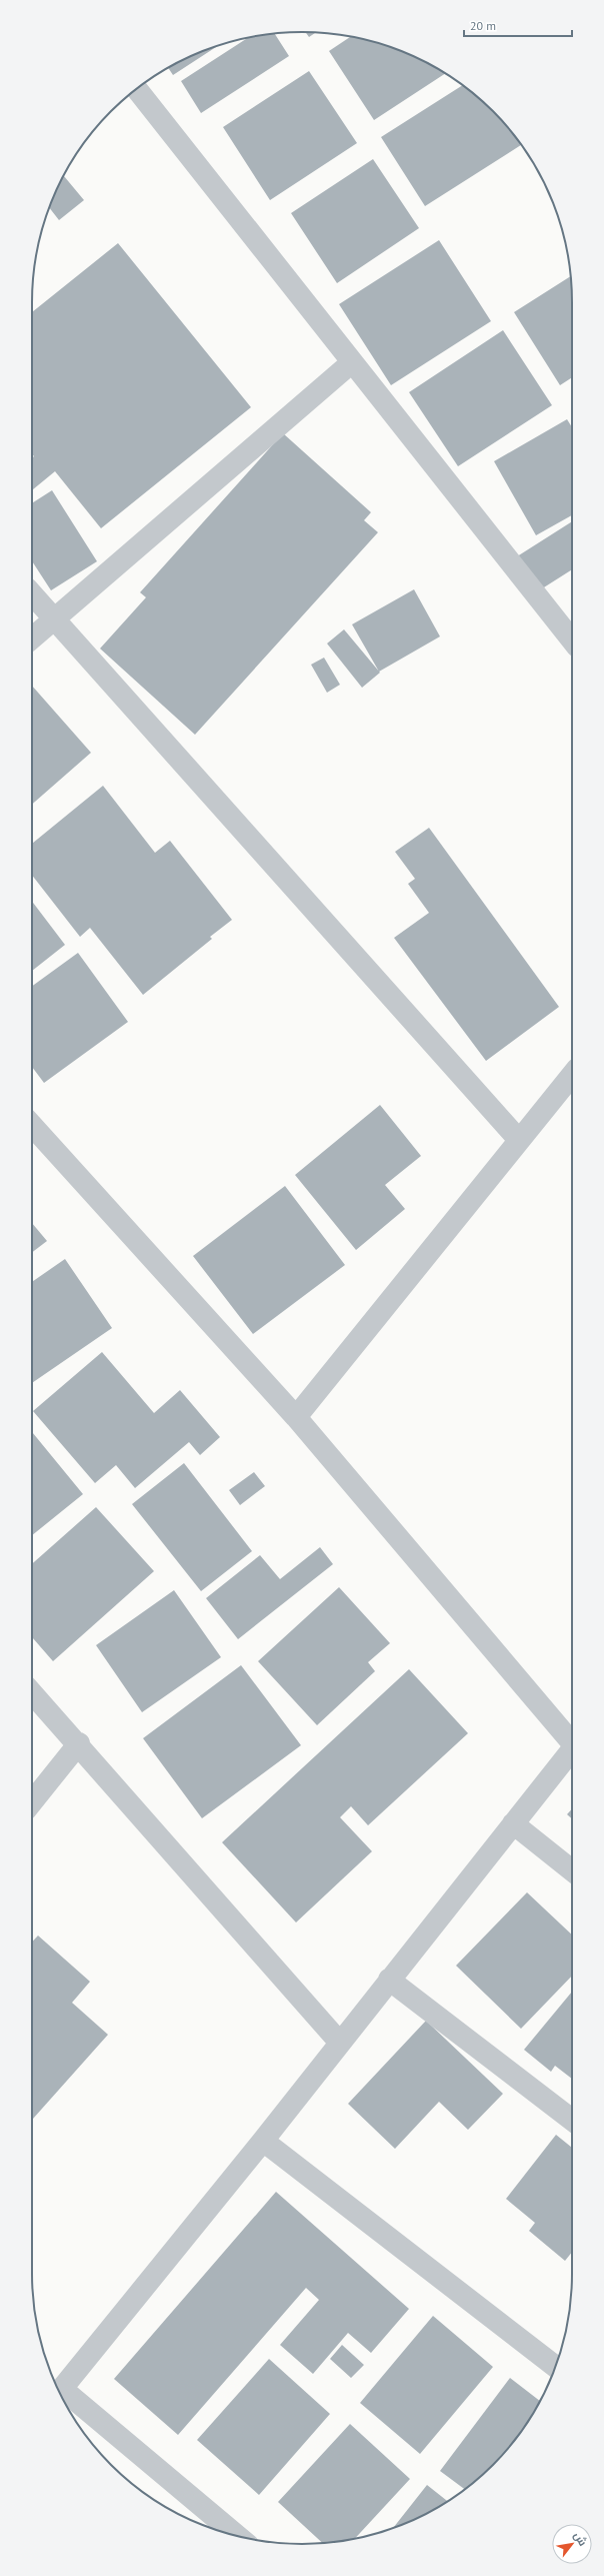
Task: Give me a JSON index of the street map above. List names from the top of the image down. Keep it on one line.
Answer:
{"scale_bar":"20 m","north":"top right"}
